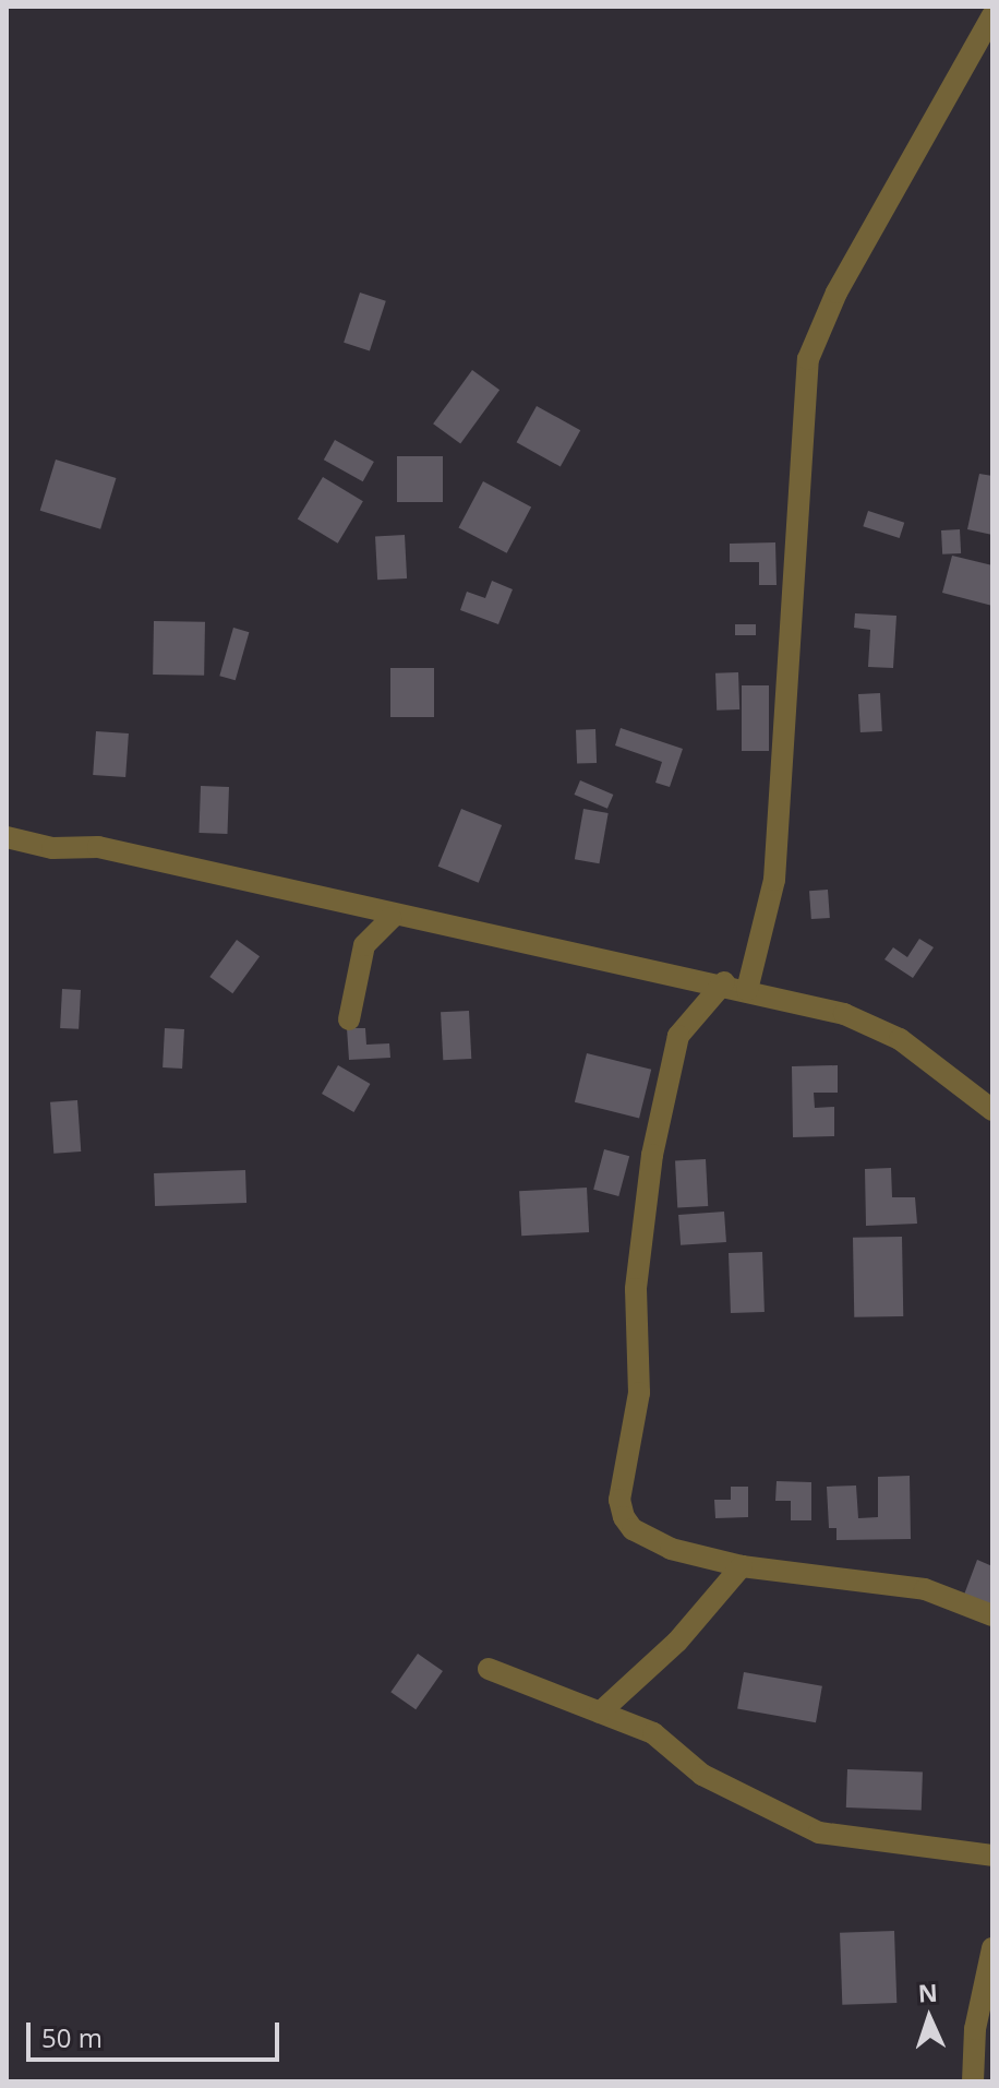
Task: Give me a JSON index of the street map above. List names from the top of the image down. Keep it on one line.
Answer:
{"scale_bar":"50 m","north":"top"}
